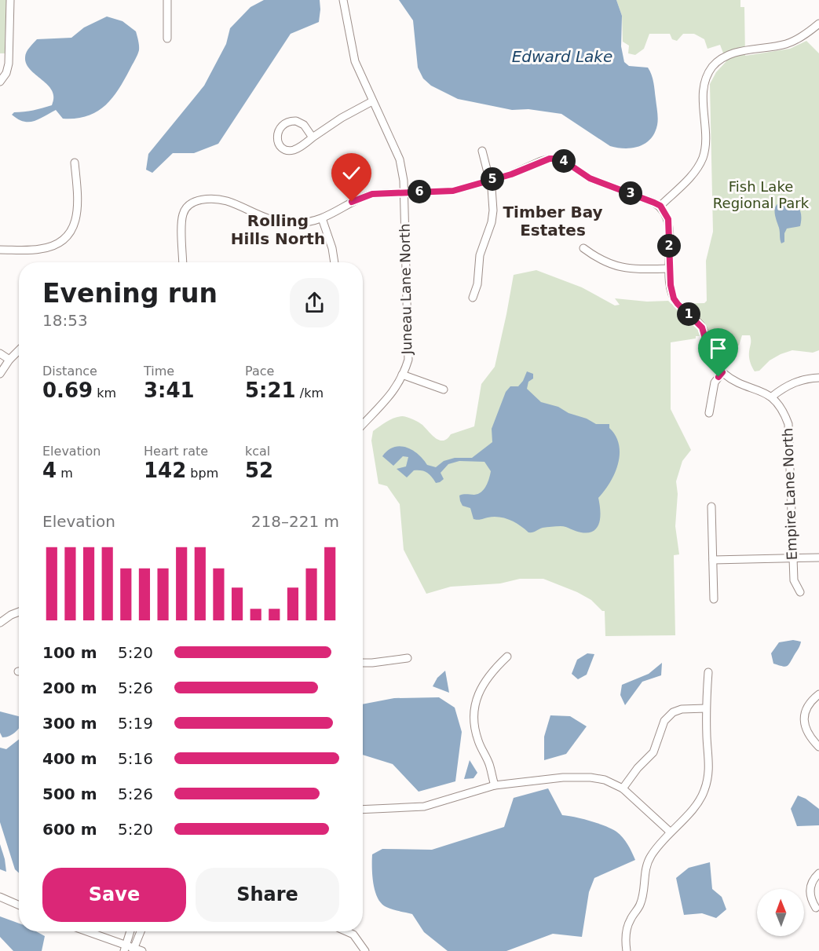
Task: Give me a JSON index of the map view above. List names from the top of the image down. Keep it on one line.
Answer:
{"streets":{"street":["Juneau Lane North","Empire Lane North"]},"districts":["Timber Bay Estates","Rolling Hills North"],"water":["Edward Lake"],"parks":["Fish Lake Regional Park"],"north":"top","page":{"pins":["4","5","6","3","2","1"],"heading":["Evening run","18:53"],"stats":[["Distance","0.69 km"],["Time","3:41"],["Pace","5:21 /km"],["Elevation","4 m"],["Heart rate","142 bpm"],["kcal","52"]],"chart":["Elevation","218–221 m"],"list":[{"name":"100 m","note":"5:20"},{"name":"200 m","note":"5:26"},{"name":"300 m","note":"5:19"},{"name":"400 m","note":"5:16"},{"name":"500 m","note":"5:26"},{"name":"600 m","note":"5:20"}],"buttons":["Save","Share"]}}
